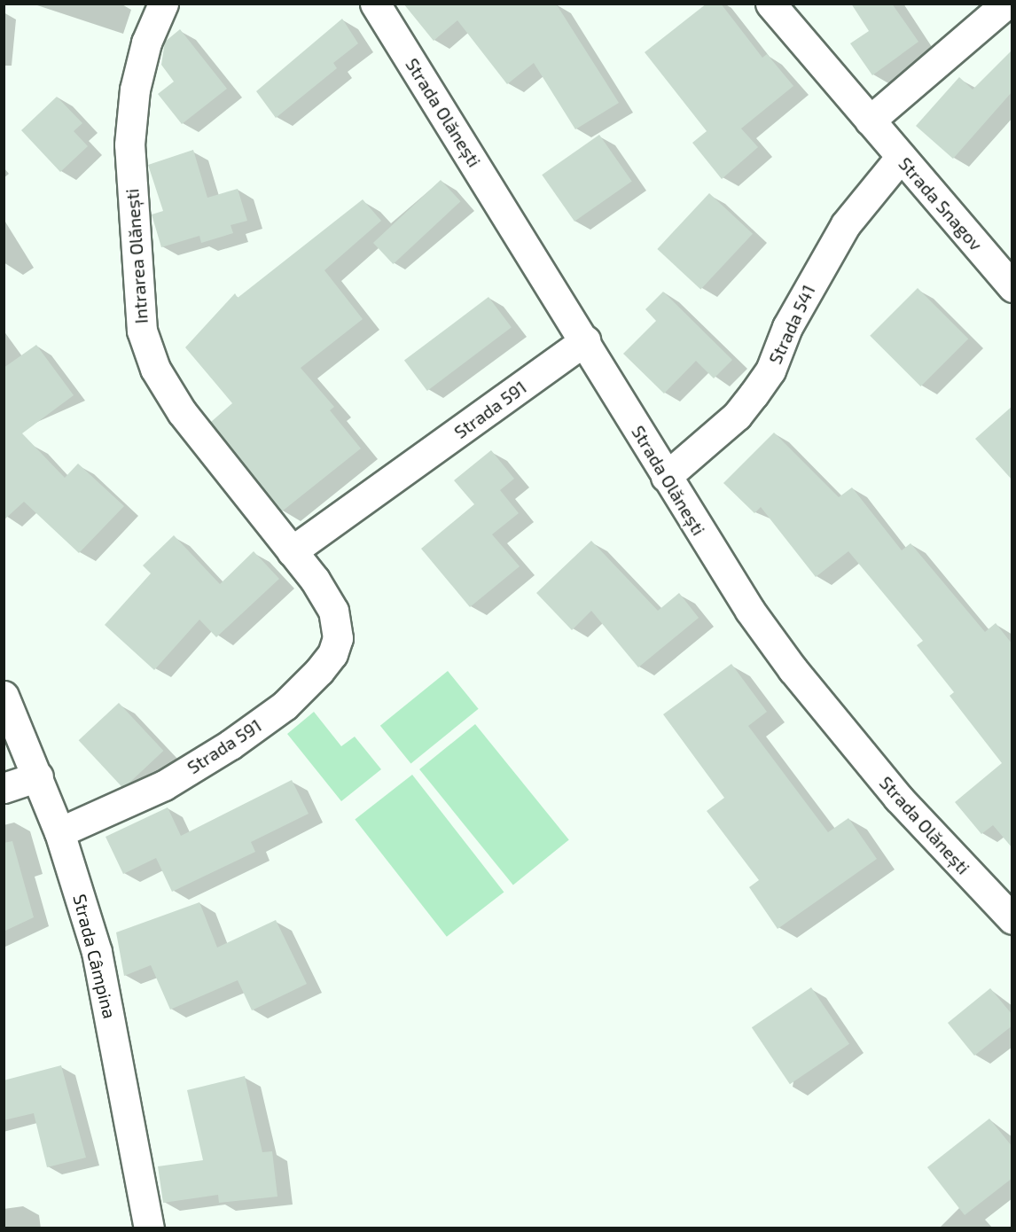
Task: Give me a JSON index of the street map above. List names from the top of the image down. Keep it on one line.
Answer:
{"streets":{"street":["Strada Olănești","Strada Snagov","Intrarea Olănești","Strada 541","Strada 591","Strada Câmpina"]},"crossings":[["Strada Olănești","Strada 541"],["Strada Olănești","Strada 591"],["Strada Snagov","Strada 541"],["Intrarea Olănești","Strada 591"],["Strada 591","Strada Câmpina"]]}
